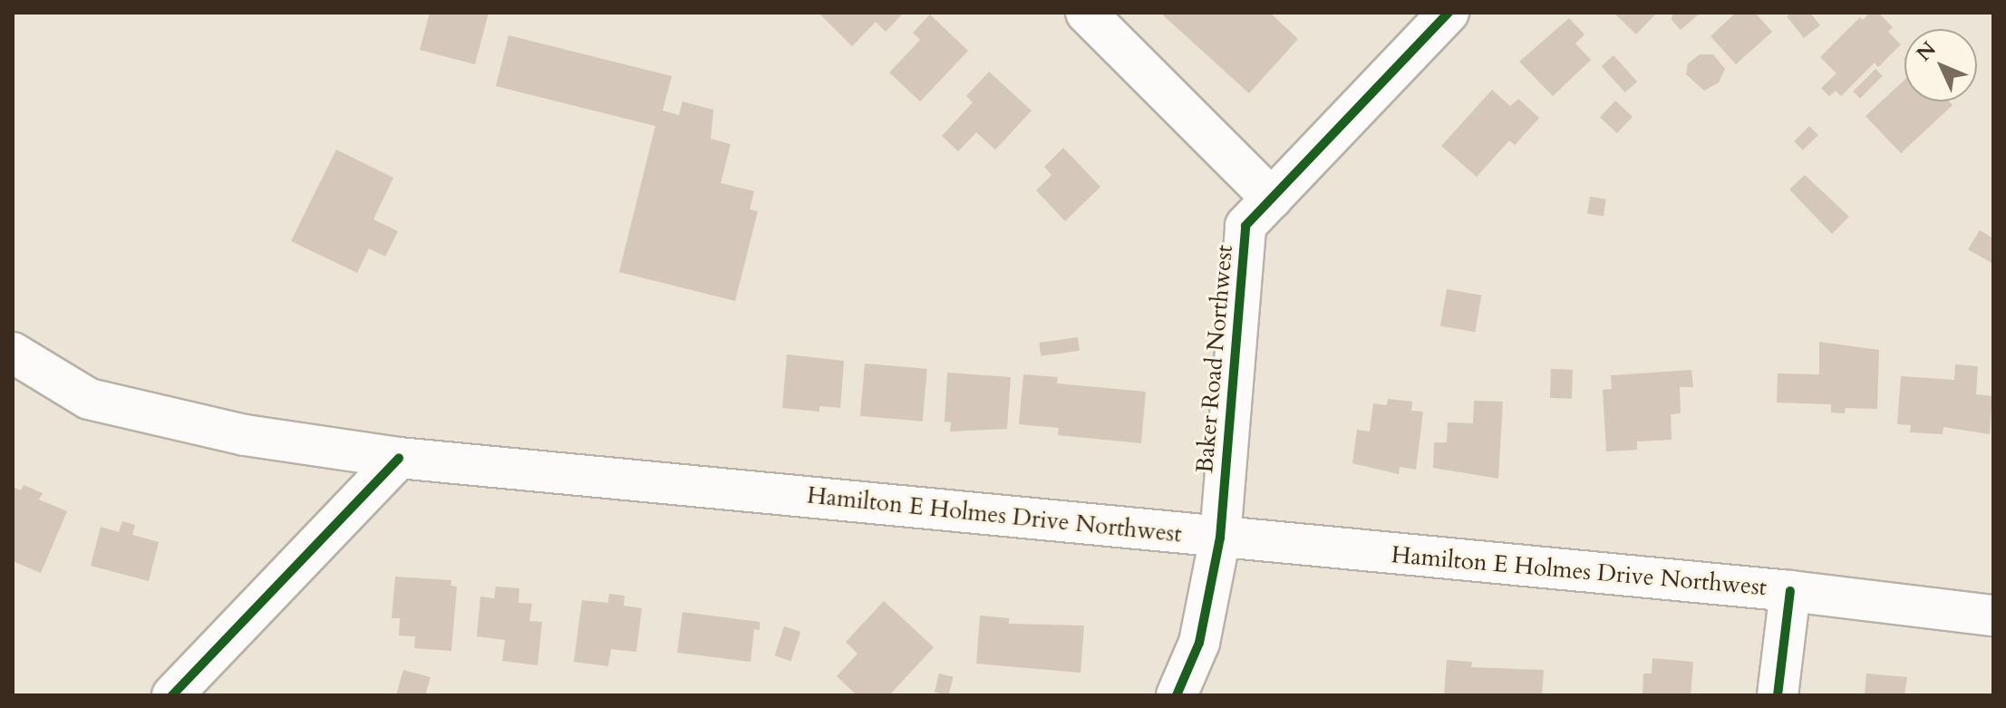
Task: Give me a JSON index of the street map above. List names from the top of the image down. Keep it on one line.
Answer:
{"streets":{"main road":["Baker Road Northwest","Hamilton E Holmes Drive Northwest"]},"crossings":[["Baker Road Northwest","Hamilton E Holmes Drive Northwest"]],"north":"top left"}
